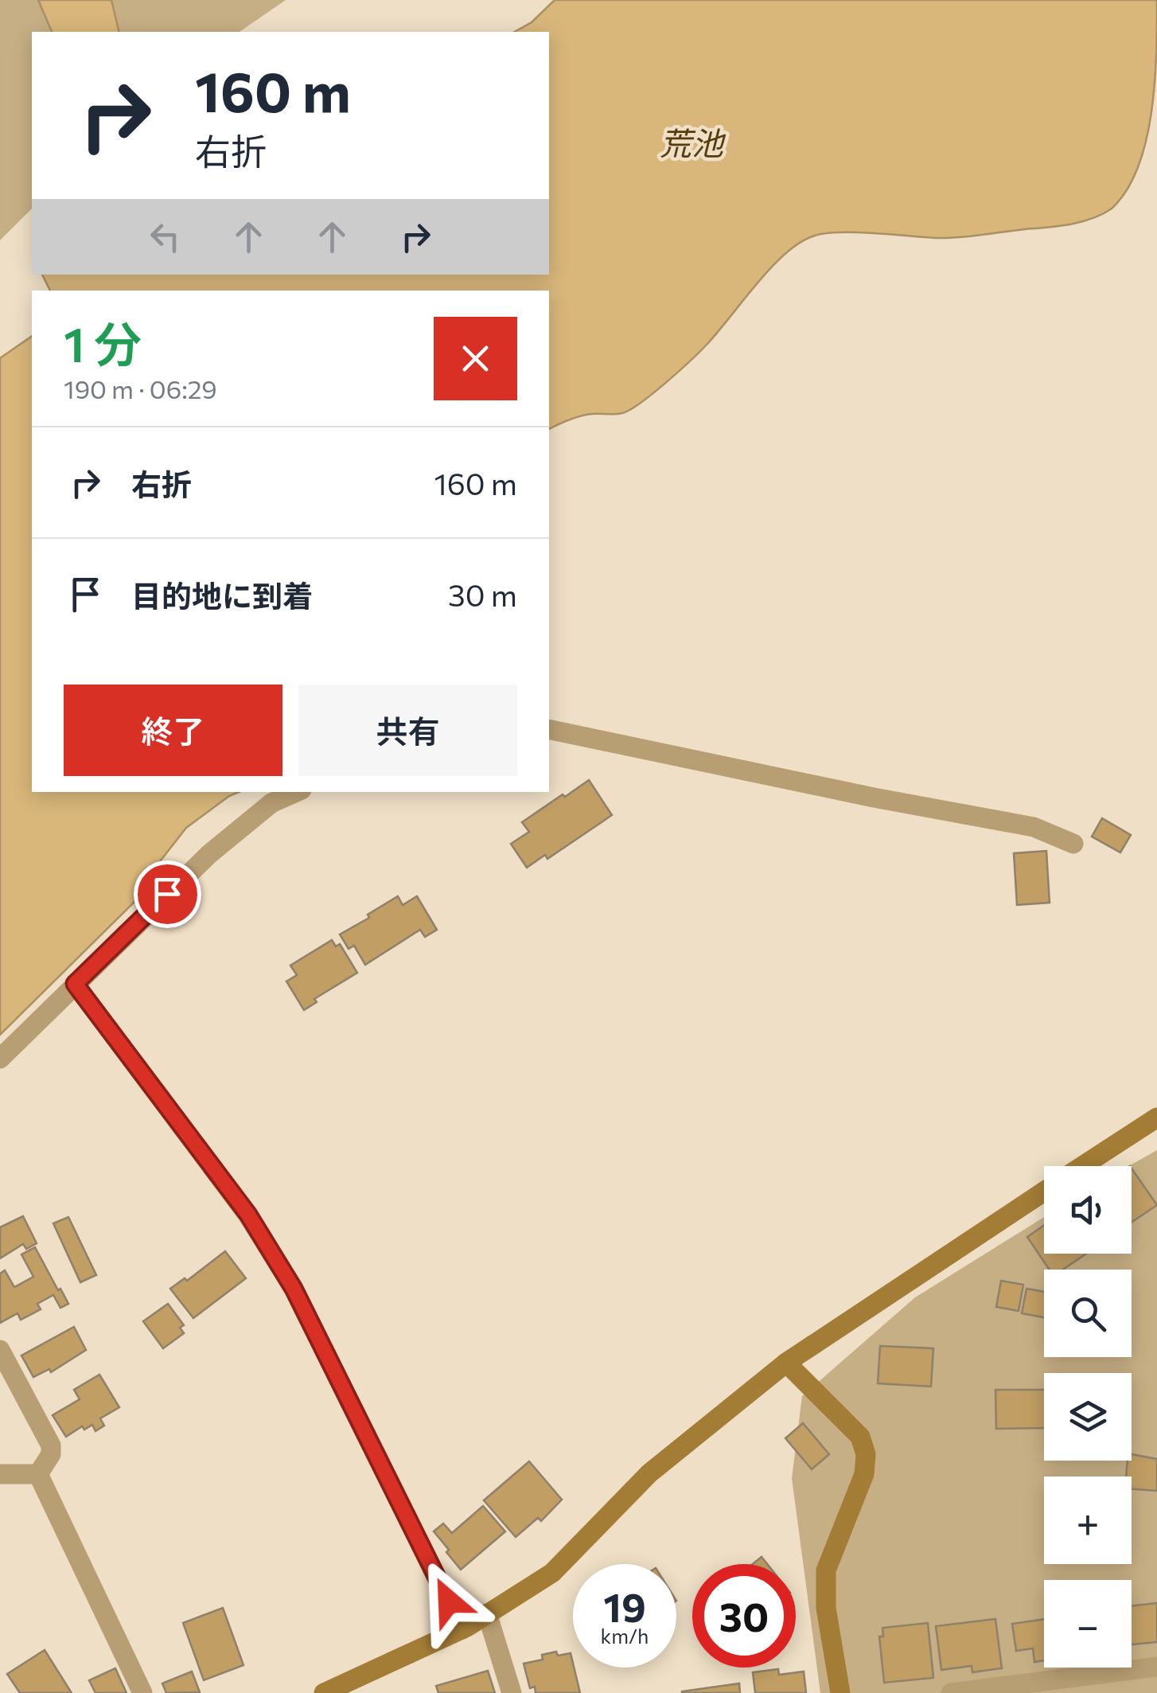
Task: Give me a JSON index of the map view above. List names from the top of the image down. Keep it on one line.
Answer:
{"water":["荒池"],"page":{"turn":["160 m","右折"],"heading":["1 分","190 m · 06:29"],"list":[{"name":"右折","value":"160 m"},{"name":"目的地に到着","value":"30 m"}],"buttons":["終了","共有"],"map_buttons":["+","−"],"speed":"19 km/h","limit":"30"}}
